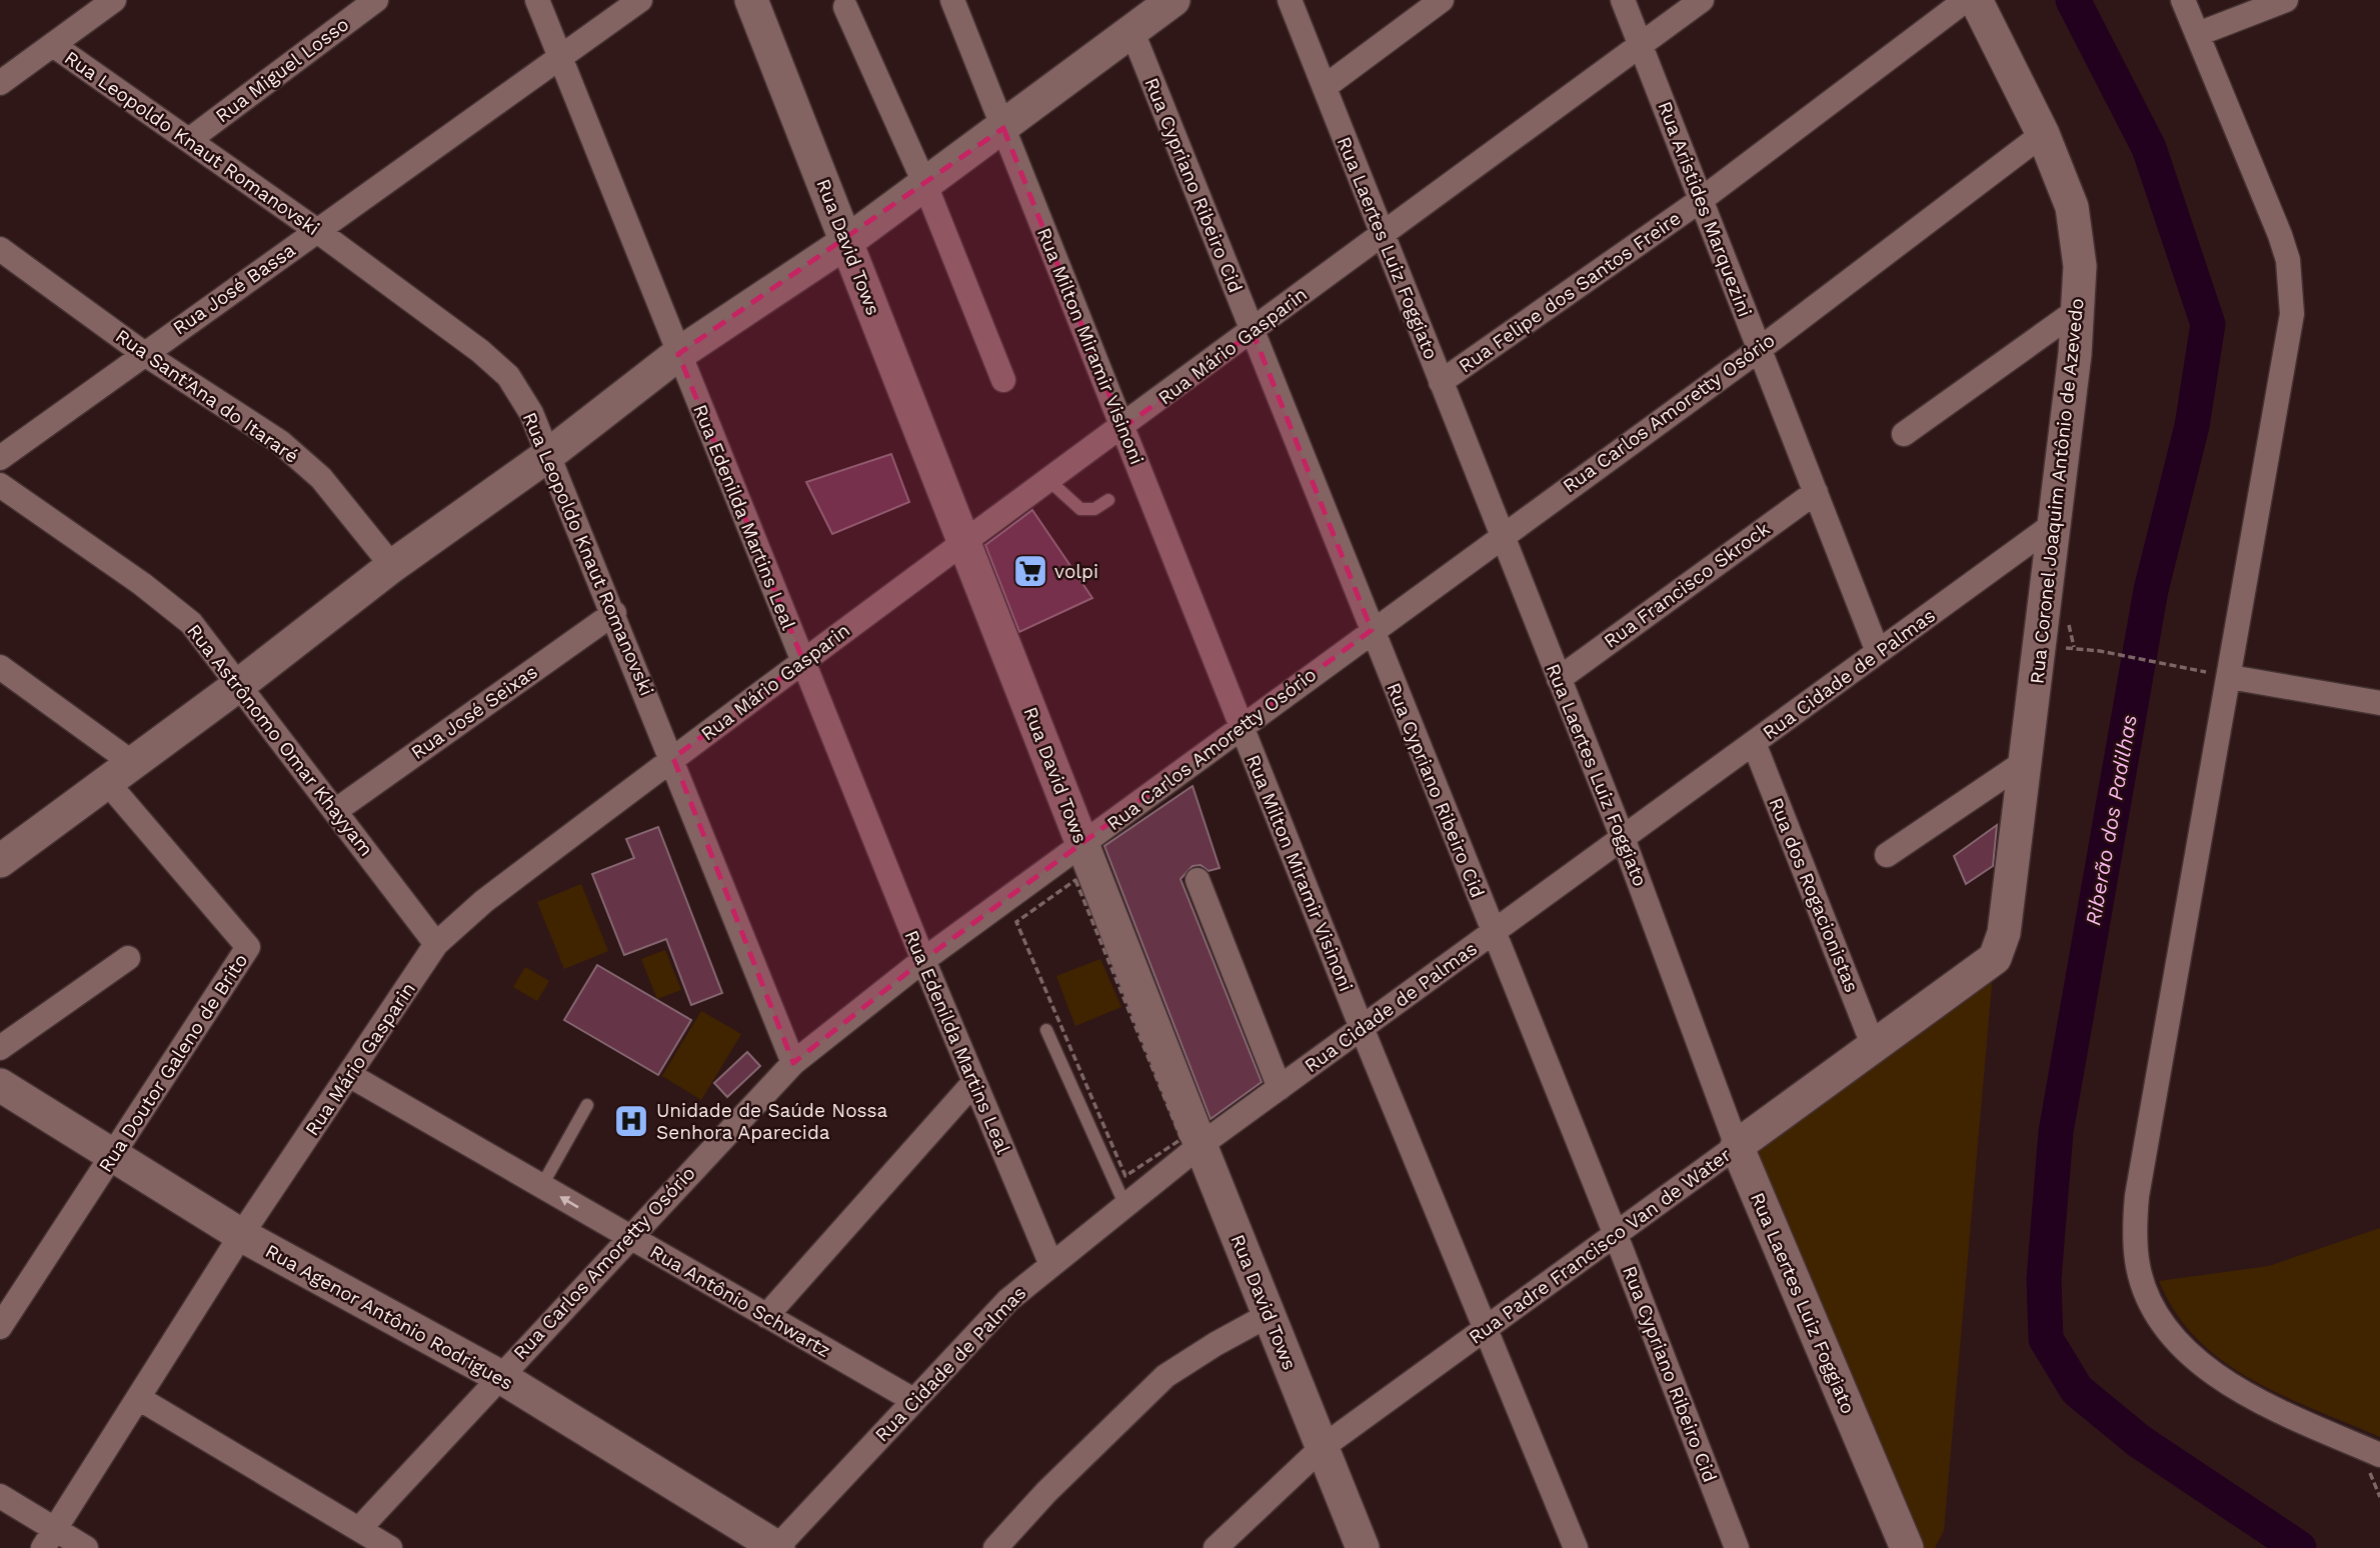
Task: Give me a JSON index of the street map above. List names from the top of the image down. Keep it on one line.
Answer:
{"streets":{"street":["Rua Miguel Losso","Rua Leopoldo Knaut Romanovski","Rua Cypriano Ribeiro Cid","Rua Aristides Marquezini","Rua David Tows","Rua Laertes Luiz Foggiato","Rua José Bassa","Rua Felipe dos Santos Freire","Rua Milton Miramir Visinoni","Rua Mário Gasparin","Rua Sant'Ana do Itararé","Rua Carlos Amoretty Osório","Rua Coronel Joaquim Antônio de Azevedo","Rua Edenilda Martins Leal","Rua Francisco Skrock","Rua Cidade de Palmas","Rua José Seixas","Rua Astrônomo Omar Khayyam","Rua dos Rogacionistas","Rua Doutor Galeno de Brito","Rua Padre Francisco Van de Water","Rua Antônio Schwartz","Rua Agenor Antônio Rodrigues"]},"crossings":[["Rua Miguel Losso","Rua Leopoldo Knaut Romanovski"],["Rua Leopoldo Knaut Romanovski","Rua José Bassa"],["Rua Leopoldo Knaut Romanovski","Rua Mário Gasparin"],["Rua Leopoldo Knaut Romanovski","Rua Carlos Amoretty Osório"],["Rua Leopoldo Knaut Romanovski","Rua José Seixas"],["Rua Cypriano Ribeiro Cid","Rua Mário Gasparin"],["Rua Cypriano Ribeiro Cid","Rua Carlos Amoretty Osório"],["Rua Cypriano Ribeiro Cid","Rua Cidade de Palmas"],["Rua Cypriano Ribeiro Cid","Rua Padre Francisco Van de Water"],["Rua Aristides Marquezini","Rua Felipe dos Santos Freire"],["Rua Aristides Marquezini","Rua Mário Gasparin"],["Rua Aristides Marquezini","Rua Carlos Amoretty Osório"],["Rua Aristides Marquezini","Rua Francisco Skrock"],["Rua Aristides Marquezini","Rua Cidade de Palmas"],["Rua David Tows","Rua Mário Gasparin"],["Rua David Tows","Rua Carlos Amoretty Osório"],["Rua David Tows","Rua Cidade de Palmas"],["Rua David Tows","Rua Padre Francisco Van de Water"],["Rua Laertes Luiz Foggiato","Rua Felipe dos Santos Freire"],["Rua Laertes Luiz Foggiato","Rua Mário Gasparin"],["Rua Laertes Luiz Foggiato","Rua Carlos Amoretty Osório"],["Rua Laertes Luiz Foggiato","Rua Francisco Skrock"],["Rua Laertes Luiz Foggiato","Rua Cidade de Palmas"],["Rua Laertes Luiz Foggiato","Rua Padre Francisco Van de Water"],["Rua José Bassa","Rua Sant'Ana do Itararé"],["Rua José Bassa","Rua Edenilda Martins Leal"],["Rua Milton Miramir Visinoni","Rua Mário Gasparin"],["Rua Milton Miramir Visinoni","Rua Carlos Amoretty Osório"],["Rua Milton Miramir Visinoni","Rua Cidade de Palmas"],["Rua Milton Miramir Visinoni","Rua Padre Francisco Van de Water"],["Rua Mário Gasparin","Rua Edenilda Martins Leal"],["Rua Mário Gasparin","Rua Astrônomo Omar Khayyam"],["Rua Mário Gasparin","Rua Antônio Schwartz"],["Rua Mário Gasparin","Rua Agenor Antônio Rodrigues"],["Rua Carlos Amoretty Osório","Rua Coronel Joaquim Antônio de Azevedo"],["Rua Carlos Amoretty Osório","Rua Edenilda Martins Leal"],["Rua Carlos Amoretty Osório","Rua Antônio Schwartz"],["Rua Carlos Amoretty Osório","Rua Agenor Antônio Rodrigues"],["Rua Coronel Joaquim Antônio de Azevedo","Rua Cidade de Palmas"],["Rua Coronel Joaquim Antônio de Azevedo","Rua Padre Francisco Van de Water"],["Rua Edenilda Martins Leal","Rua Cidade de Palmas"],["Rua Cidade de Palmas","Rua dos Rogacionistas"],["Rua Cidade de Palmas","Rua Antônio Schwartz"],["Rua Cidade de Palmas","Rua Agenor Antônio Rodrigues"],["Rua José Seixas","Rua Astrônomo Omar Khayyam"],["Rua dos Rogacionistas","Rua Padre Francisco Van de Water"],["Rua Doutor Galeno de Brito","Rua Agenor Antônio Rodrigues"]],"water":["Riberão dos Padilhas"],"places":{"supermarket":["volpi"],"hospital":["Unidade de Saúde Nossa Senhora Aparecida"]}}
